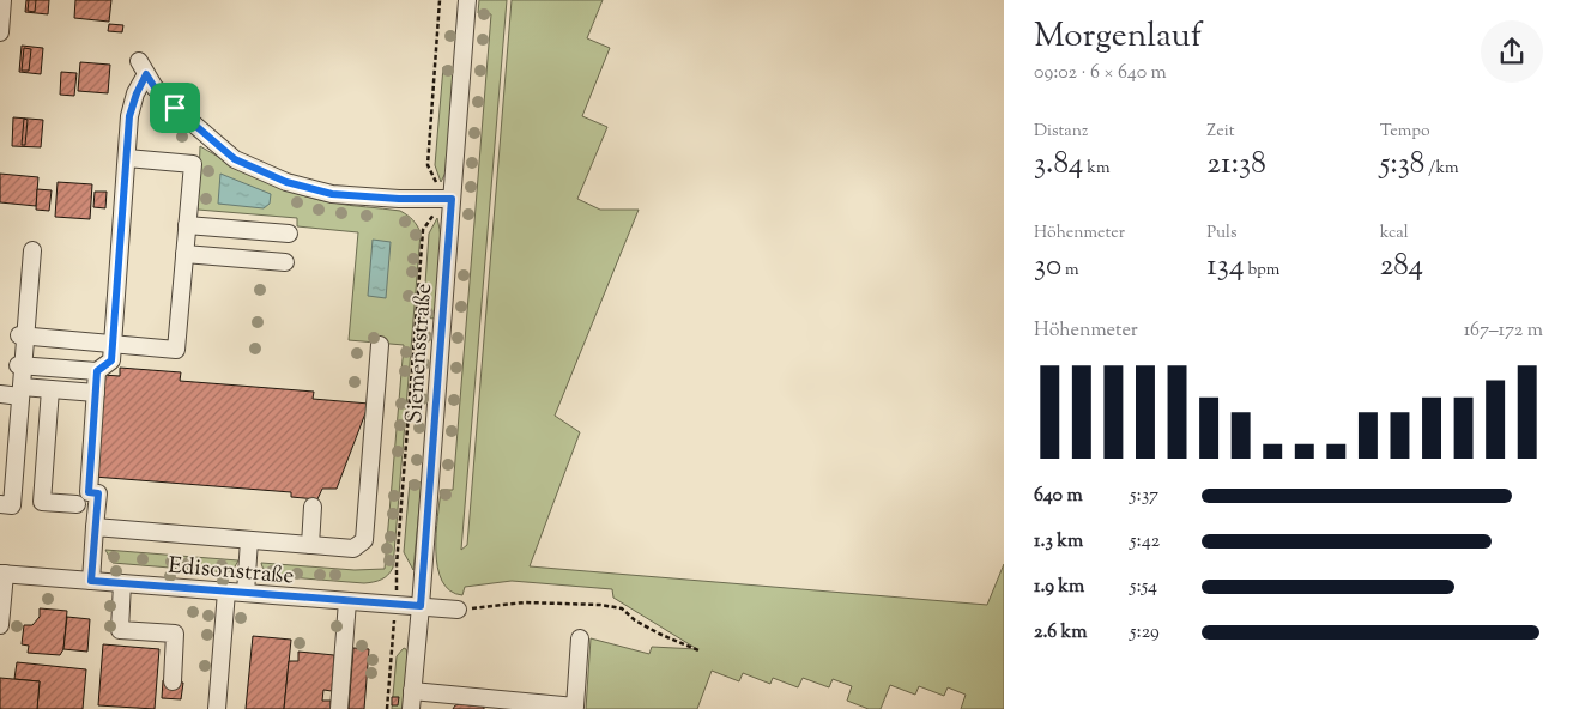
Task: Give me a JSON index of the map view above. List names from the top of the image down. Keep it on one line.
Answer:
{"streets":{"street":["Siemensstraße","Edisonstraße"]},"crossings":[["Siemensstraße","Edisonstraße"]],"page":{"heading":["Morgenlauf","09:02 · 6 × 640 m"],"stats":[["Distanz","3.84 km"],["Zeit","21:38"],["Tempo","5:38 /km"],["Höhenmeter","30 m"],["Puls","134 bpm"],["kcal","284"]],"chart":["Höhenmeter","167–172 m"],"list":[{"name":"640 m","note":"5:37"},{"name":"1.3 km","note":"5:42"},{"name":"1.9 km","note":"5:54"},{"name":"2.6 km","note":"5:29"}]}}
